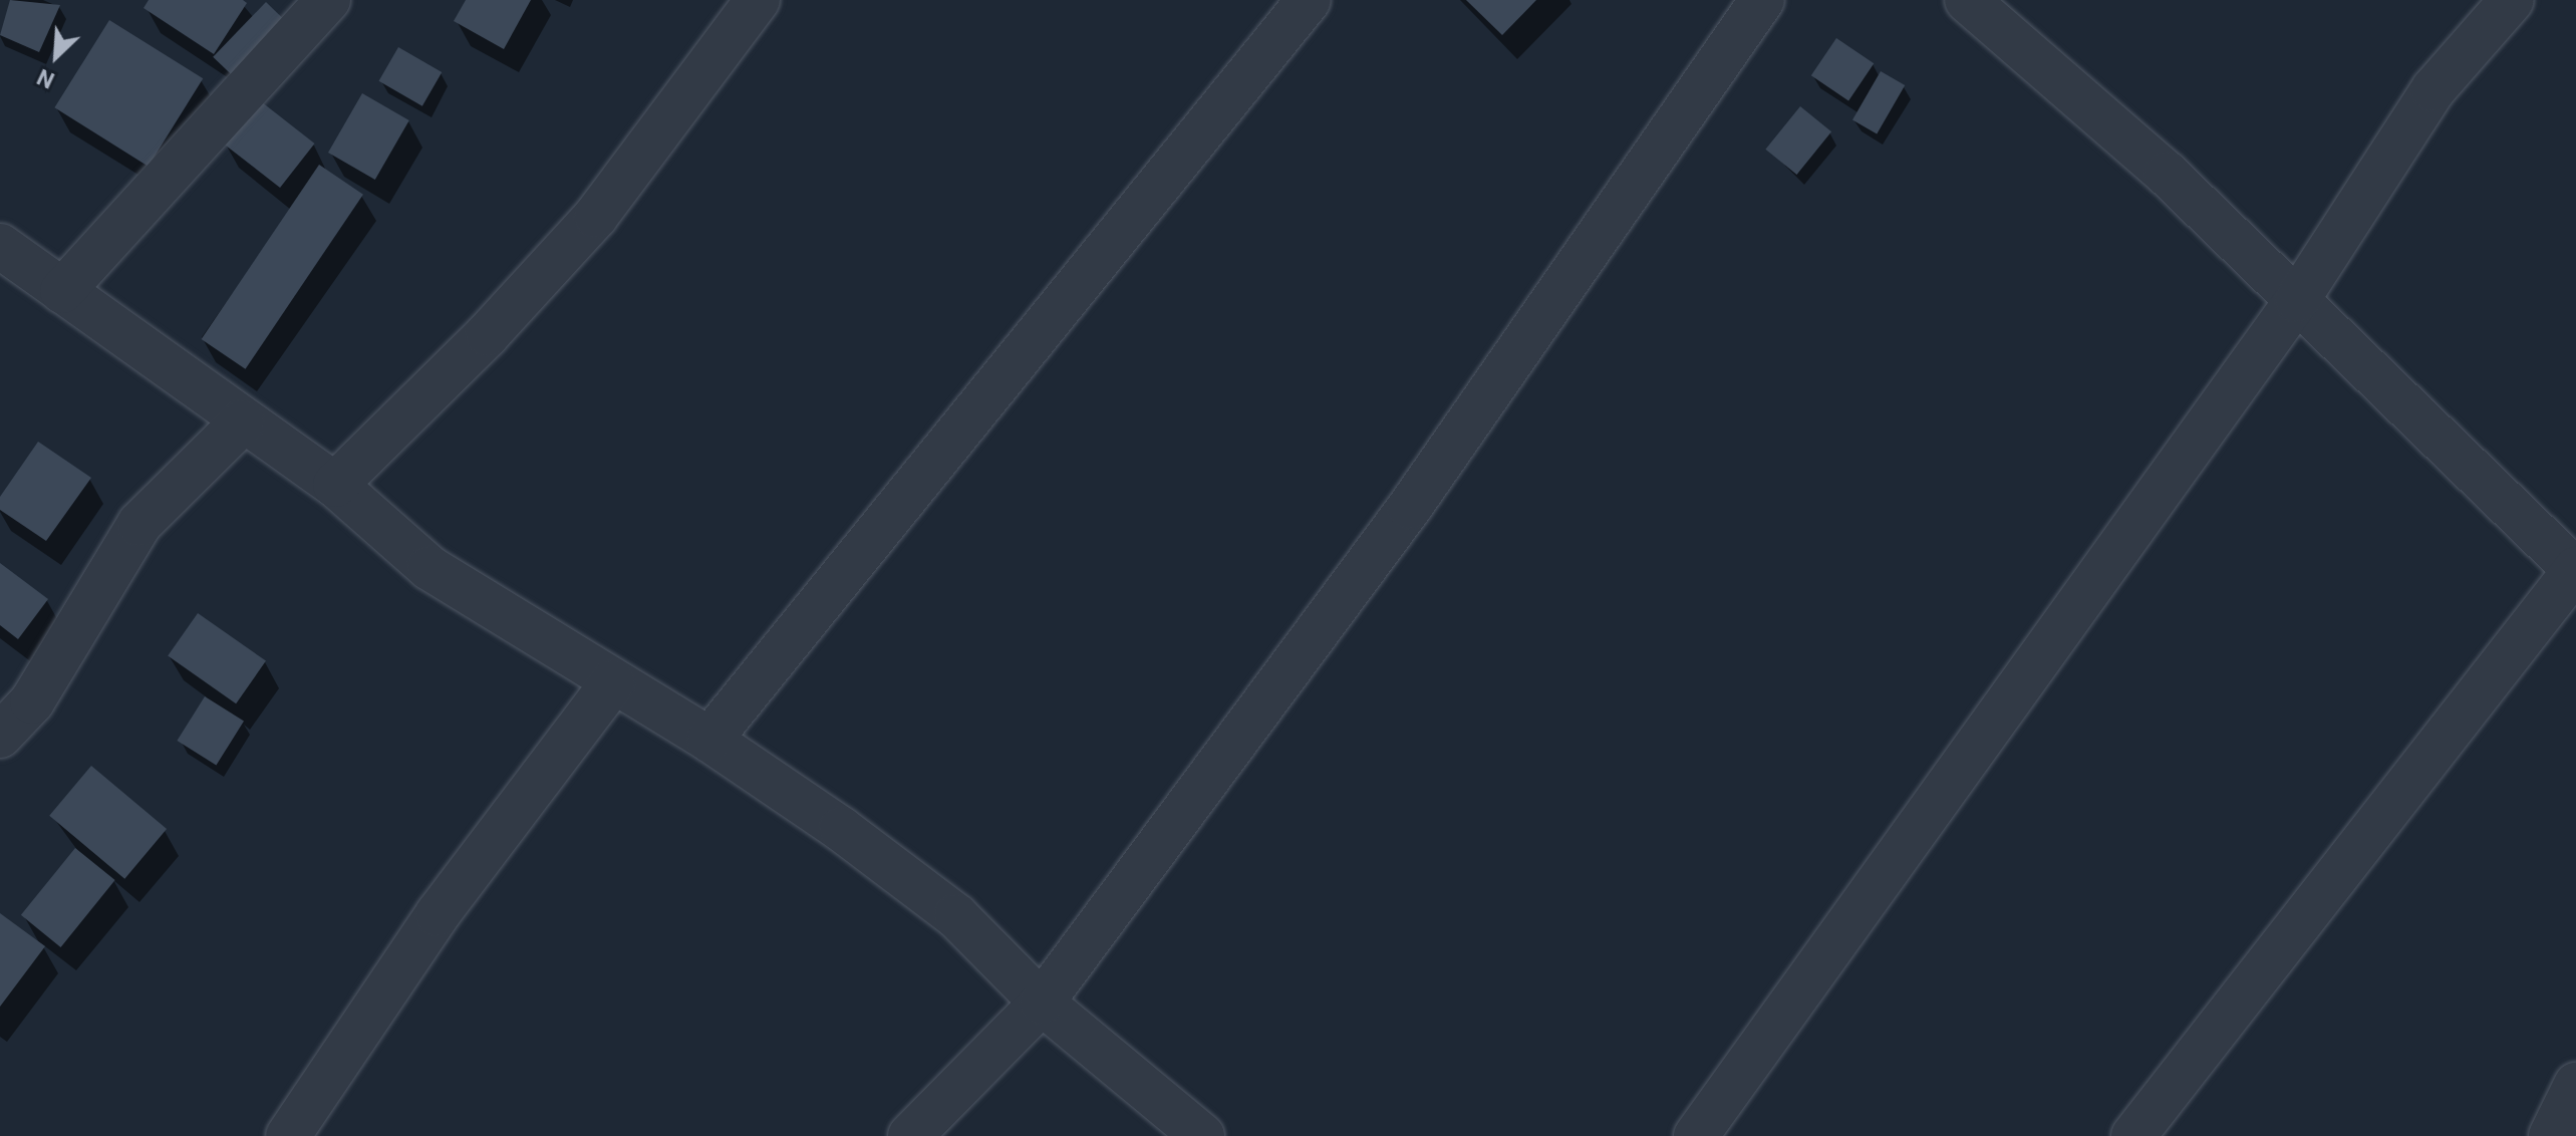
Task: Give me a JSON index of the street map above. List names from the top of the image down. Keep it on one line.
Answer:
{"north":"bottom left"}
